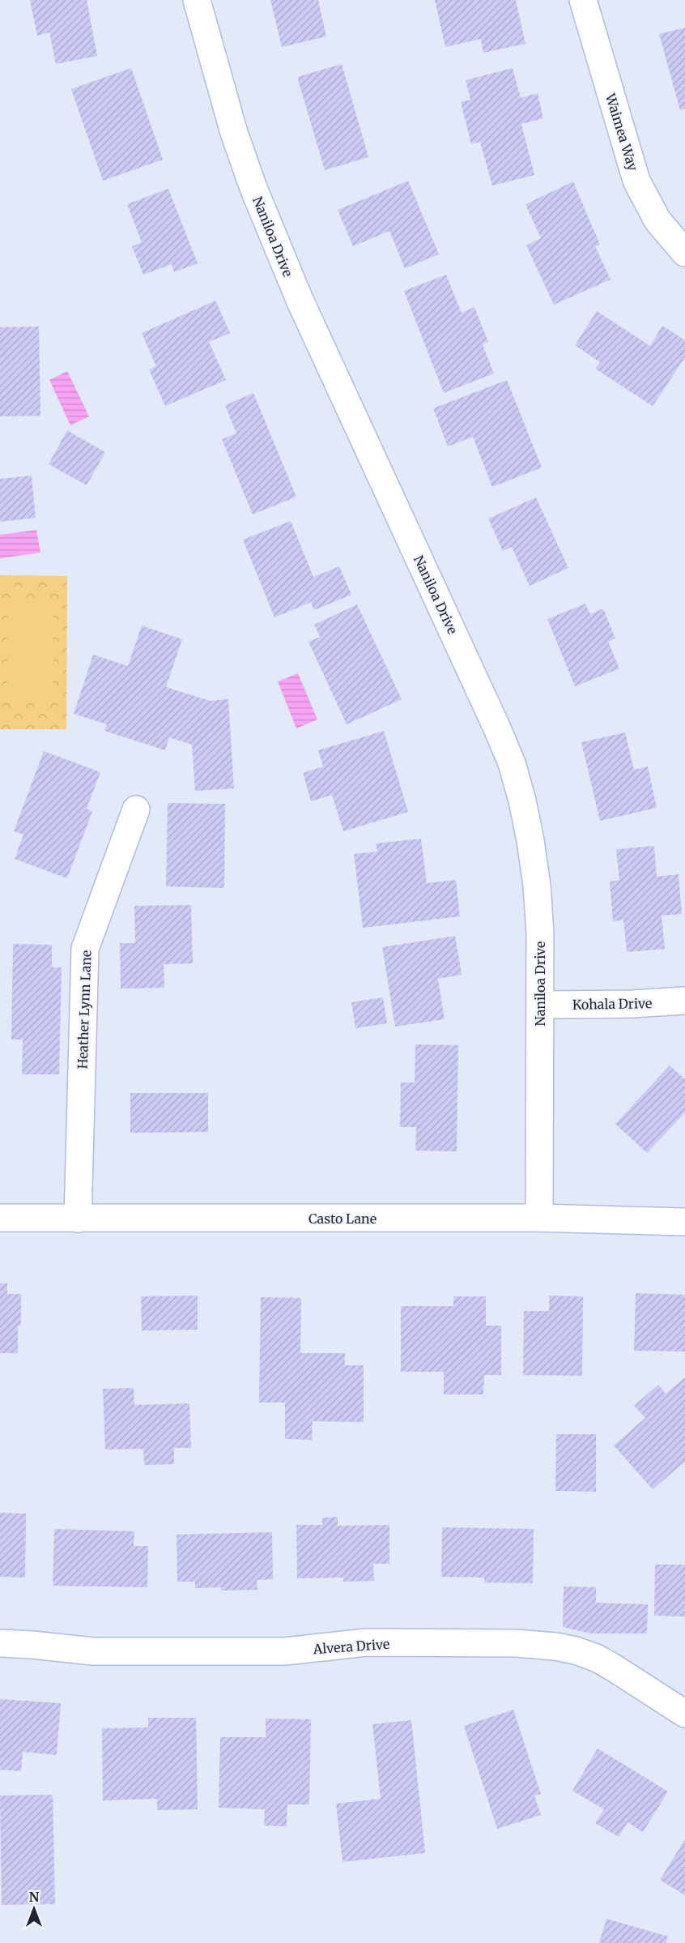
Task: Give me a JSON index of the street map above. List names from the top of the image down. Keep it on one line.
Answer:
{"streets":{"street":["Waimea Way","Naniloa Drive","Kohala Drive","Heather Lynn Lane","Casto Lane","Alvera Drive"]},"crossings":[["Naniloa Drive","Kohala Drive"],["Naniloa Drive","Casto Lane"],["Heather Lynn Lane","Casto Lane"]],"north":"top"}
